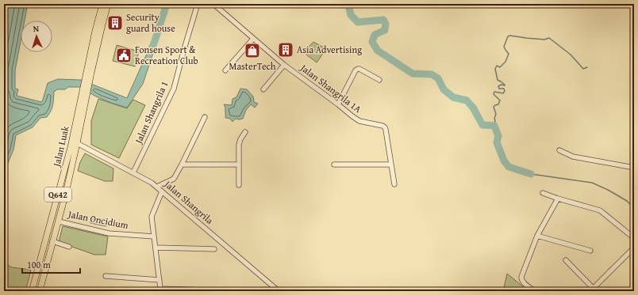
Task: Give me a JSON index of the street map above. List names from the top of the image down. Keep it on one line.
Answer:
{"streets":{"main road":["Jalan Luak","Q642"],"street":["Jalan Shangrila 1A","Jalan Shangrila 1","Jalan Shangrila","Jalan Oncidium"]},"crossings":[["Jalan Shangrila 1","Jalan Shangrila"],["Jalan Luak","Jalan Shangrila"],["Jalan Luak","Jalan Oncidium"]],"places":{"building":["Security guard house","Asia Advertising"],"shop":["MasterTech"],"public building":["Fonsen Sport & Recreation Club"]},"scale_bar":"100 m","north":"top"}
